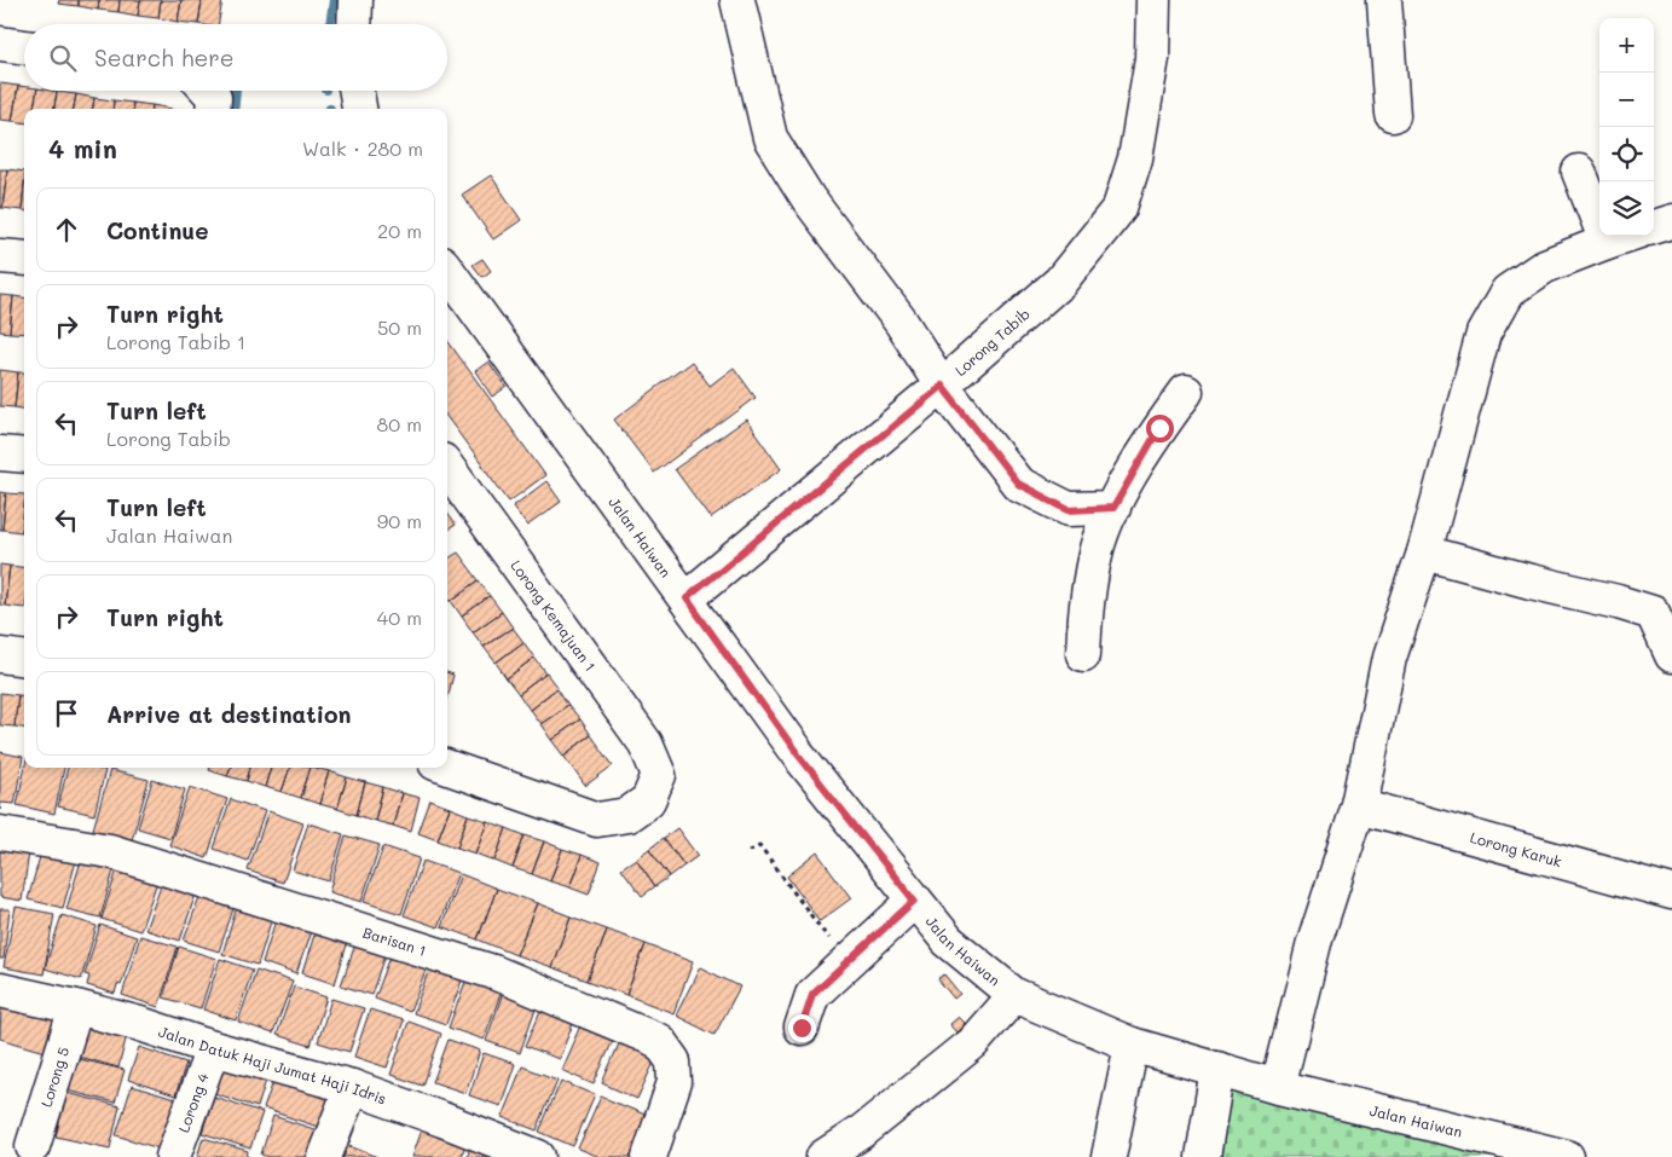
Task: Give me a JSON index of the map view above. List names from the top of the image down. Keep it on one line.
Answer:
{"streets":{"street":["Lorong Tabib","Jalan Haiwan","Lorong Kemajuan 1","Lorong Karuk","Barisan 1","Jalan Datuk Haji Jumat Haji Idris","Lorong 5","Lorong 4"]},"crossings":[["Lorong Tabib","Jalan Haiwan"],["Jalan Datuk Haji Jumat Haji Idris","Lorong 5"],["Jalan Datuk Haji Jumat Haji Idris","Lorong 4"]],"page":{"map_buttons":["+","−"],"search":"Search here","heading":["4 min","Walk · 280 m"],"list":[["Continue","20 m"],["Turn right","Lorong Tabib 1","50 m"],["Turn left","Lorong Tabib","80 m"],["Turn left","Jalan Haiwan","90 m"],["Turn right","40 m"],"Arrive at destination"]}}
